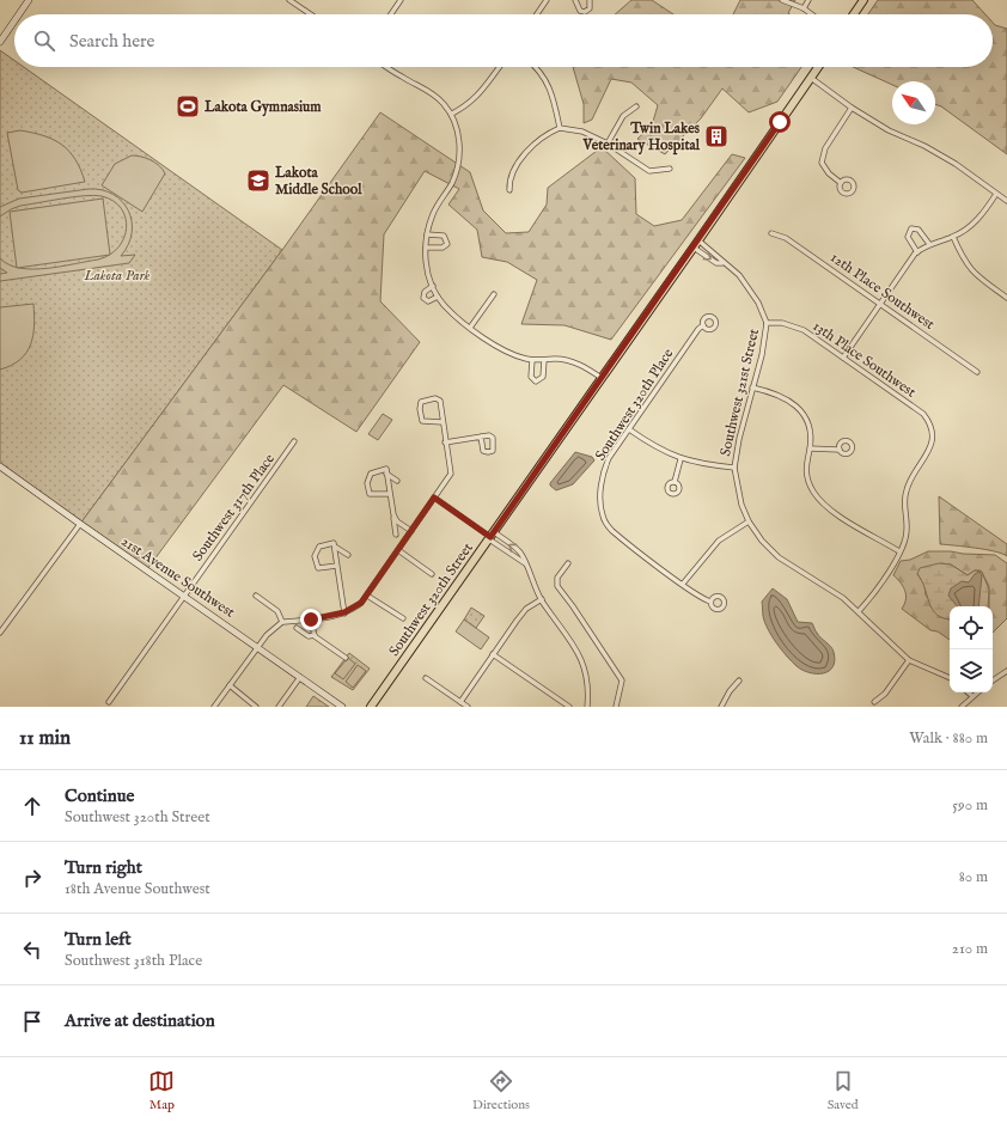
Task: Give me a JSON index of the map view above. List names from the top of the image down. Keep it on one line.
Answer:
{"streets":{"main road":["21st Avenue Southwest","Southwest 320th Street"],"street":["12th Place Southwest","13th Place Southwest","Southwest 321st Street","Southwest 320th Place","Southwest 317th Place"]},"crossings":[["13th Place Southwest","Southwest 321st Street"],["Southwest 317th Place","21st Avenue Southwest"]],"parks":["Lakota Park"],"places":{"sports":["Lakota Gymnasium"],"building":["Twin Lakes Veterinary Hospital"],"school or university":["Lakota Middle School"]},"north":"top left","page":{"search":"Search here","heading":["11 min","Walk · 880 m"],"list":[["Continue","Southwest 320th Street","590 m"],["Turn right","18th Avenue Southwest","80 m"],["Turn left","Southwest 318th Place","210 m"],"Arrive at destination"],"nav":["Map","Directions","Saved"]}}
